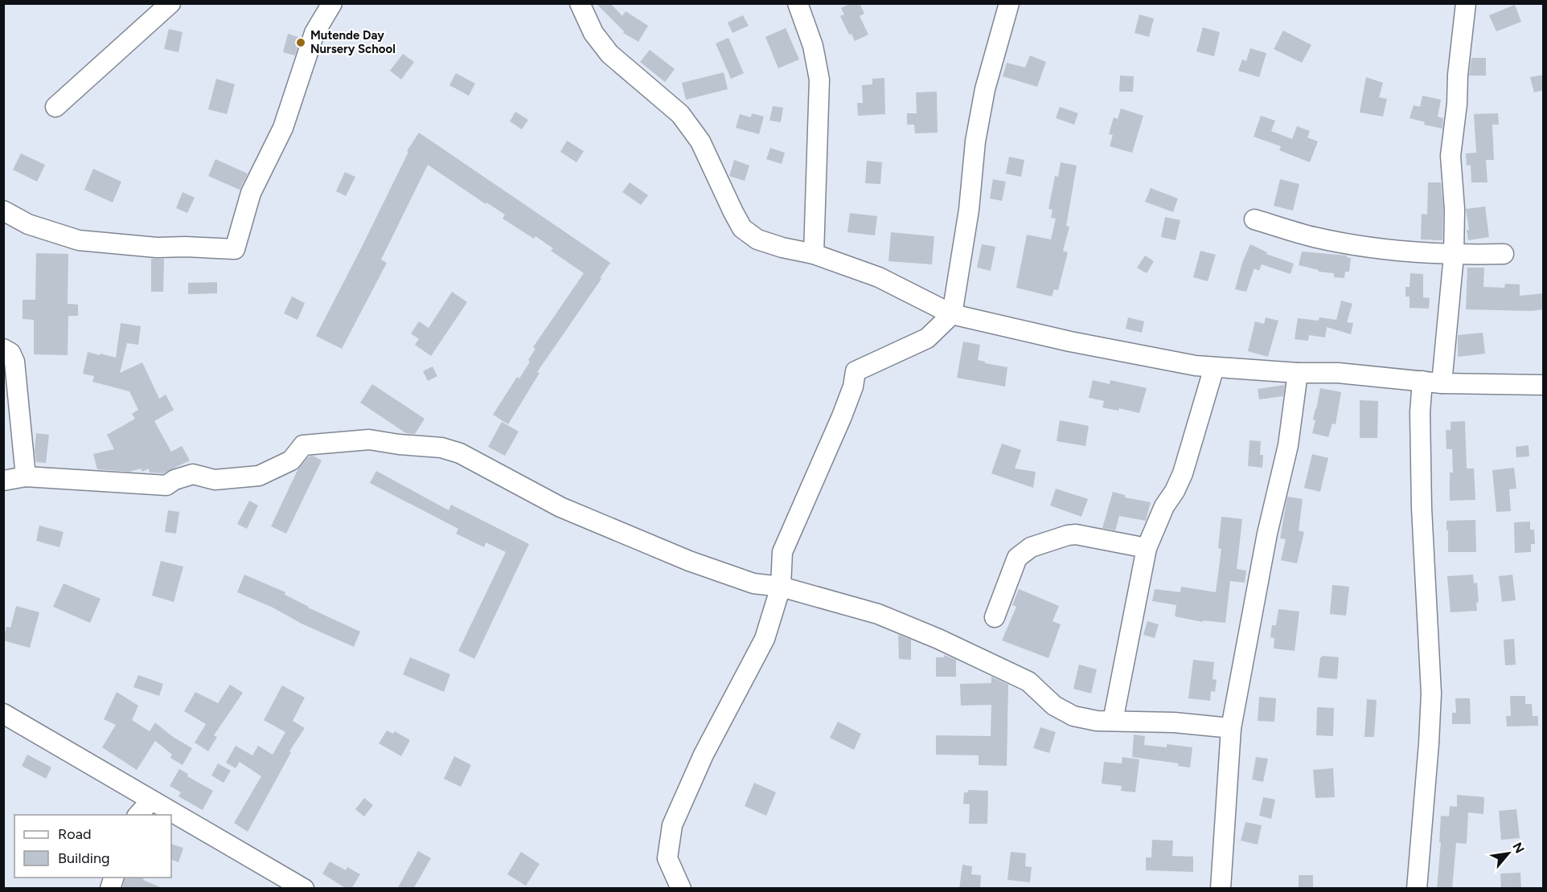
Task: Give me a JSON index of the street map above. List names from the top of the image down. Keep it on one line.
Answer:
{"places":["Mutende Day Nursery School"],"legend":["Road","Building"],"north":"top right"}
